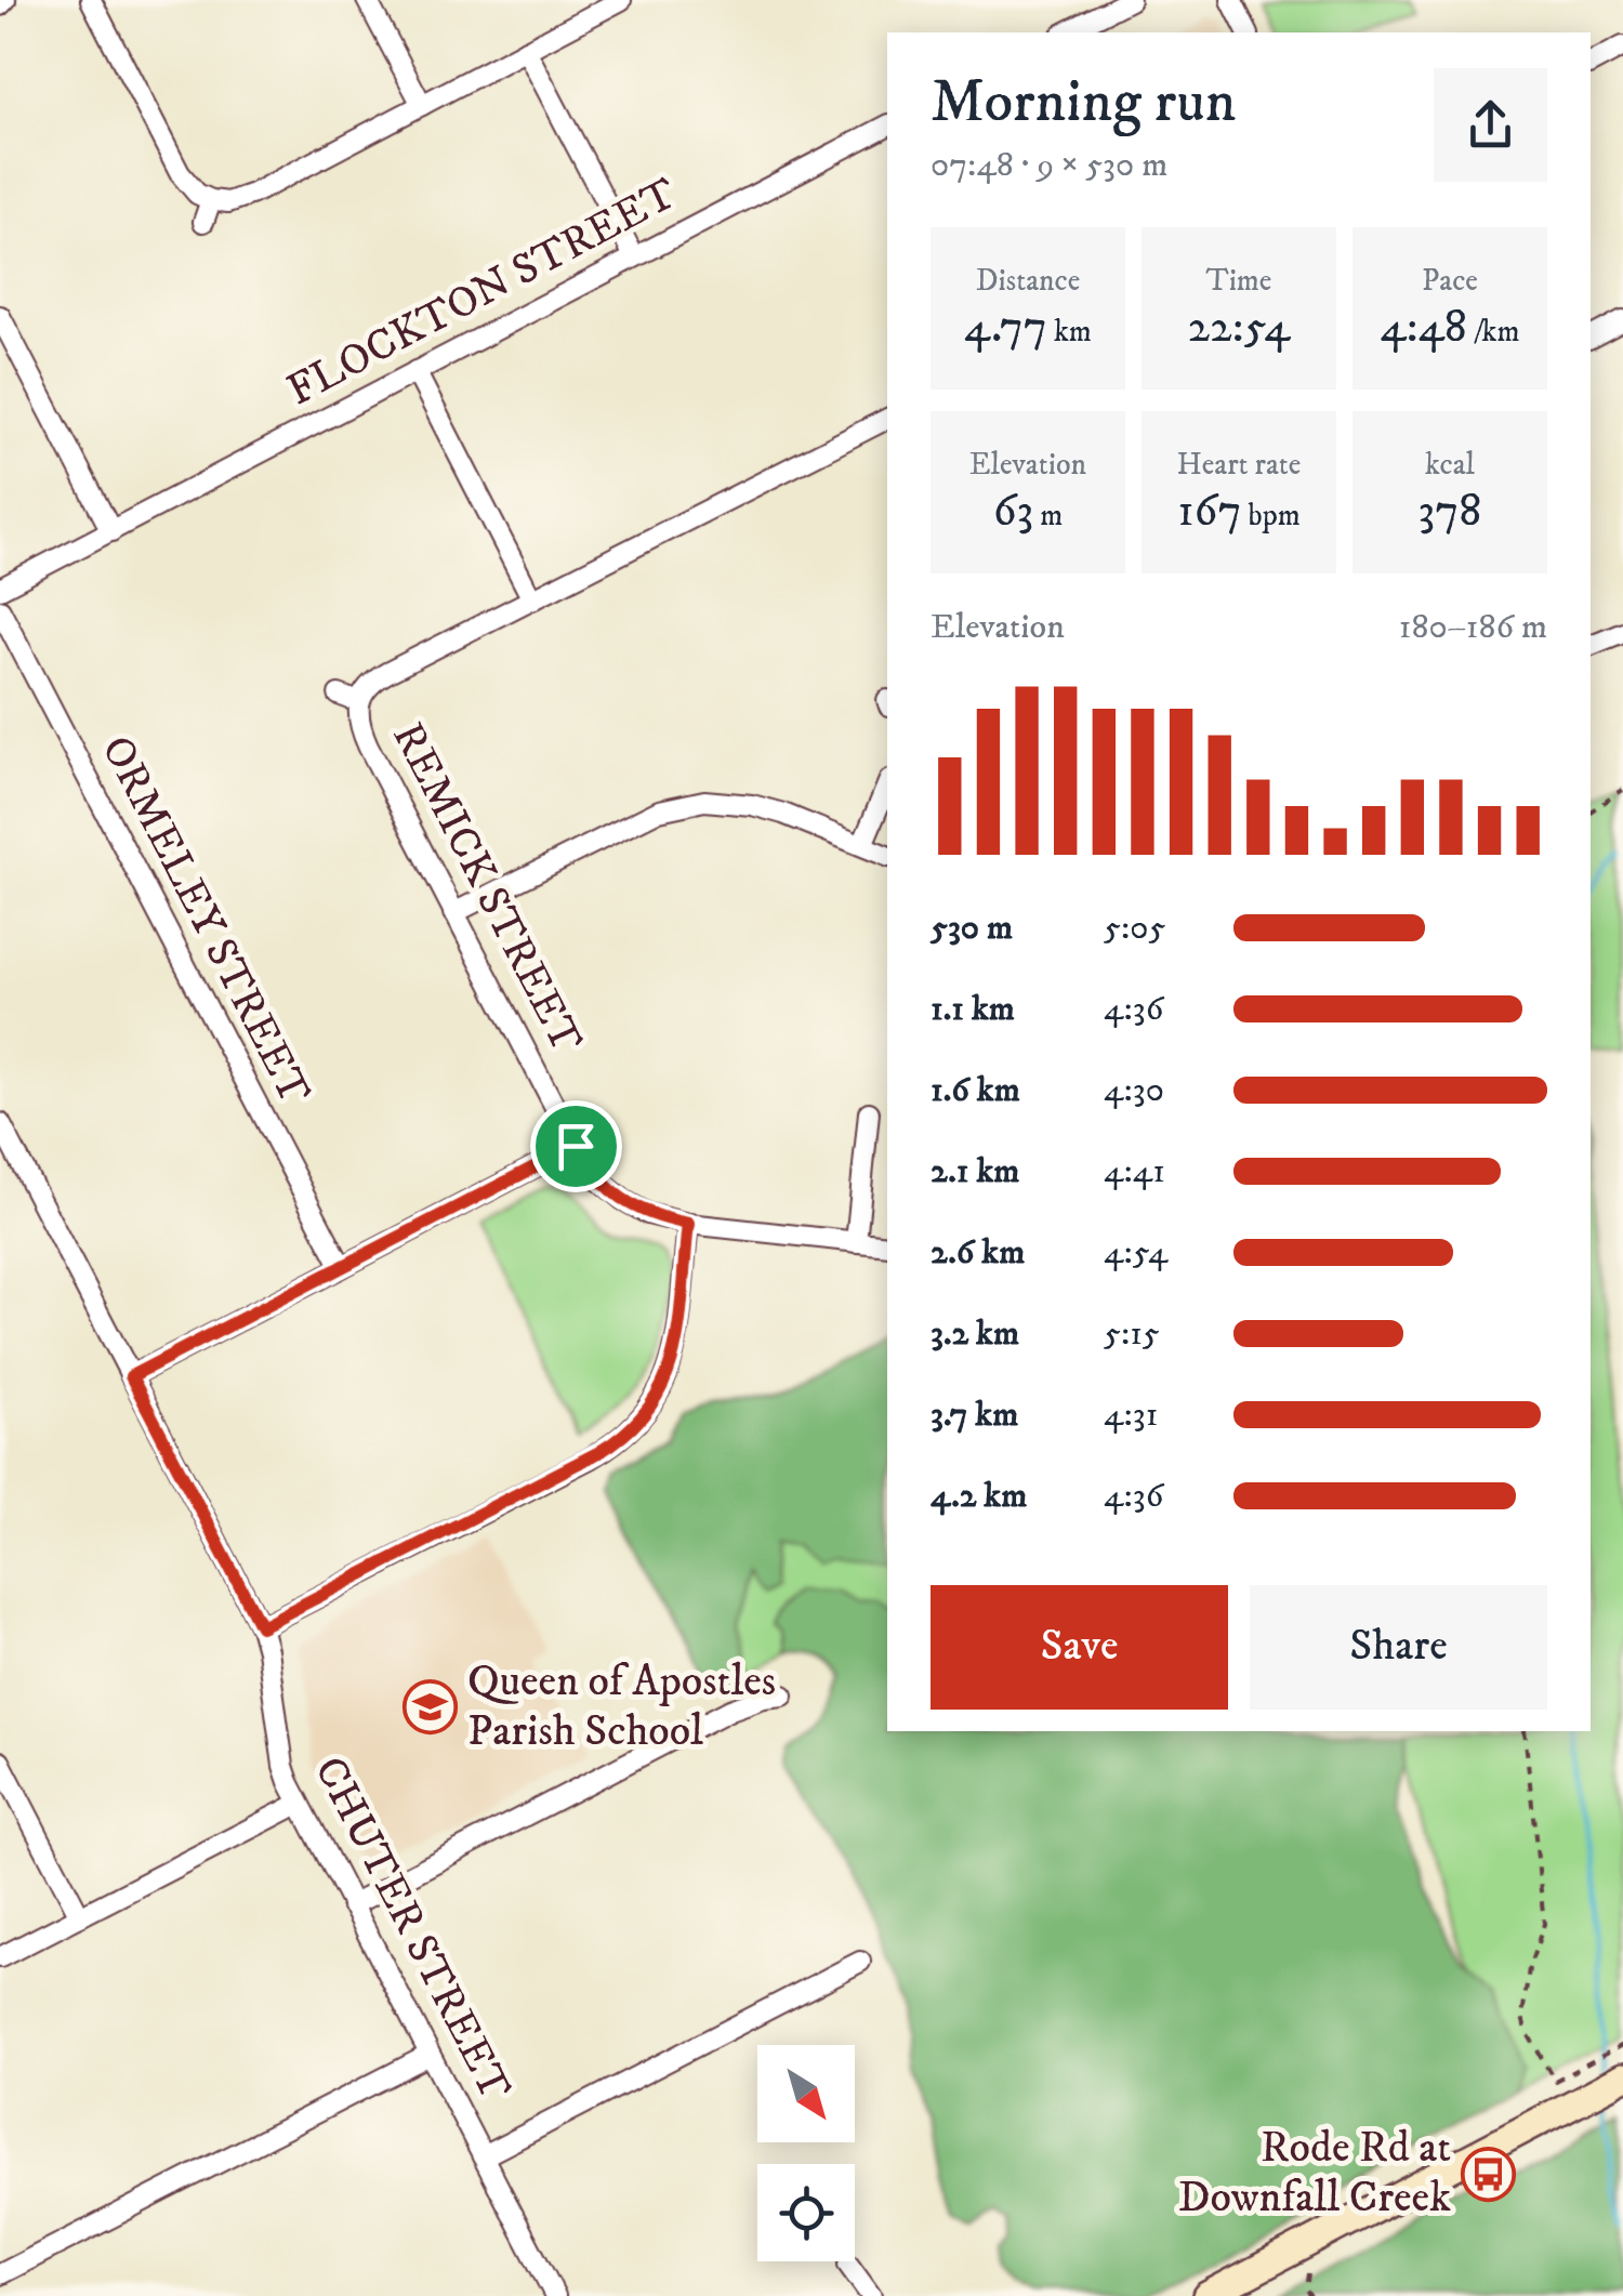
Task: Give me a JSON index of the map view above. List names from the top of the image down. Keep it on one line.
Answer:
{"streets":{"street":["FLOCKTON STREET","REMICK STREET","ORMELEY STREET","CHUTER STREET"]},"places":{"school or university":["Queen of Apostles Parish School"],"bus stop":["Rode Rd at Downfall Creek"]},"north":"bottom right","page":{"heading":["Morning run","07:48 · 9 × 530 m"],"stats":[["Distance","4.77 km"],["Time","22:54"],["Pace","4:48 /km"],["Elevation","63 m"],["Heart rate","167 bpm"],["kcal","378"]],"chart":["Elevation","180–186 m"],"list":[{"name":"530 m","note":"5:05"},{"name":"1.1 km","note":"4:36"},{"name":"1.6 km","note":"4:30"},{"name":"2.1 km","note":"4:41"},{"name":"2.6 km","note":"4:54"},{"name":"3.2 km","note":"5:15"},{"name":"3.7 km","note":"4:31"},{"name":"4.2 km","note":"4:36"}],"buttons":["Save","Share"]}}
